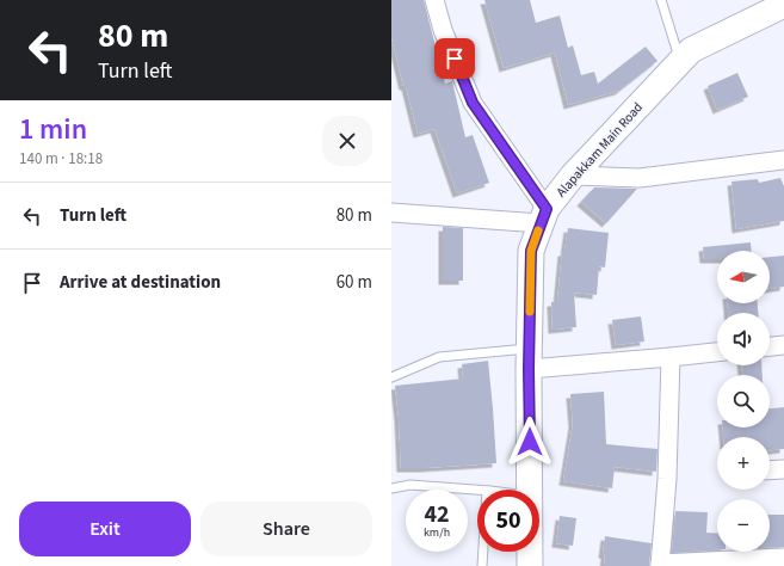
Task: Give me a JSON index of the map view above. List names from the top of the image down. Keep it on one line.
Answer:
{"streets":{"main road":["Alapakkam Main Road"]},"north":"left","page":{"turn":["80 m","Turn left"],"heading":["1 min","140 m · 18:18"],"list":[{"name":"Turn left","value":"80 m"},{"name":"Arrive at destination","value":"60 m"}],"map_buttons":["+","−"],"speed":"42 km/h","limit":"50","buttons":["Exit","Share"]}}
